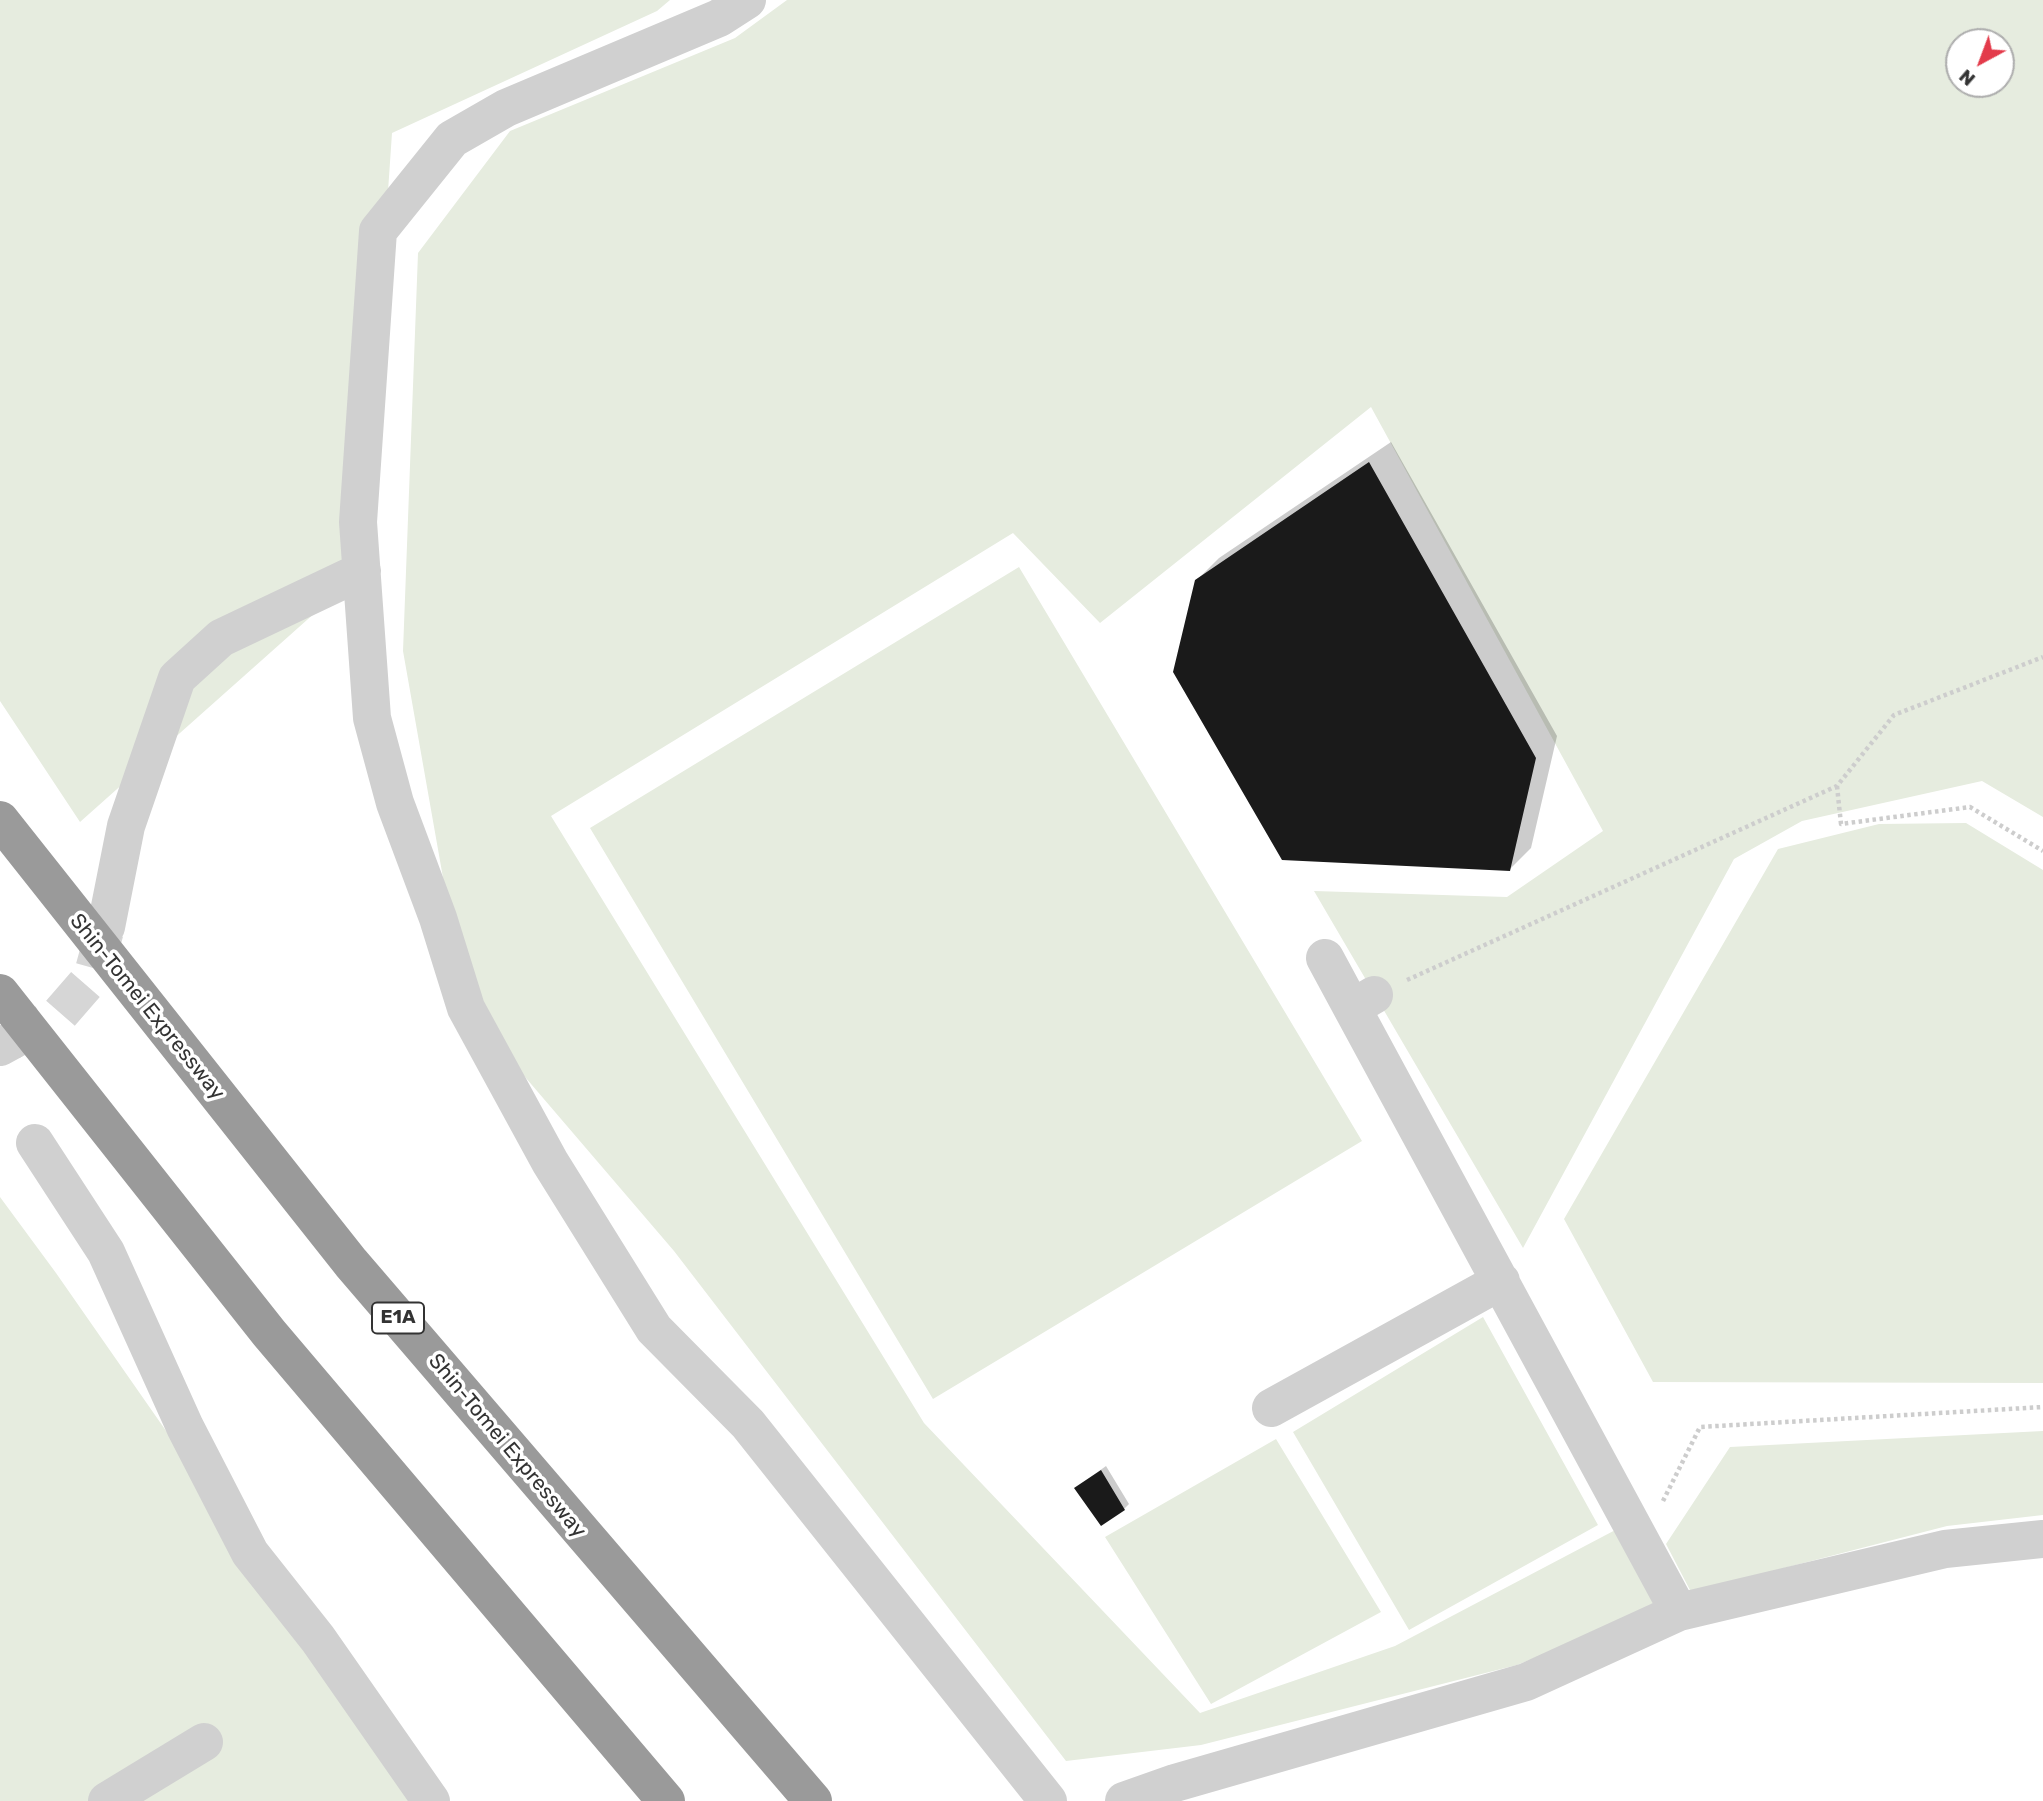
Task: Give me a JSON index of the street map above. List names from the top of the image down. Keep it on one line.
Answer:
{"streets":{"highway":["Shin-Tomei Expressway","E1A"]},"north":"bottom left"}
